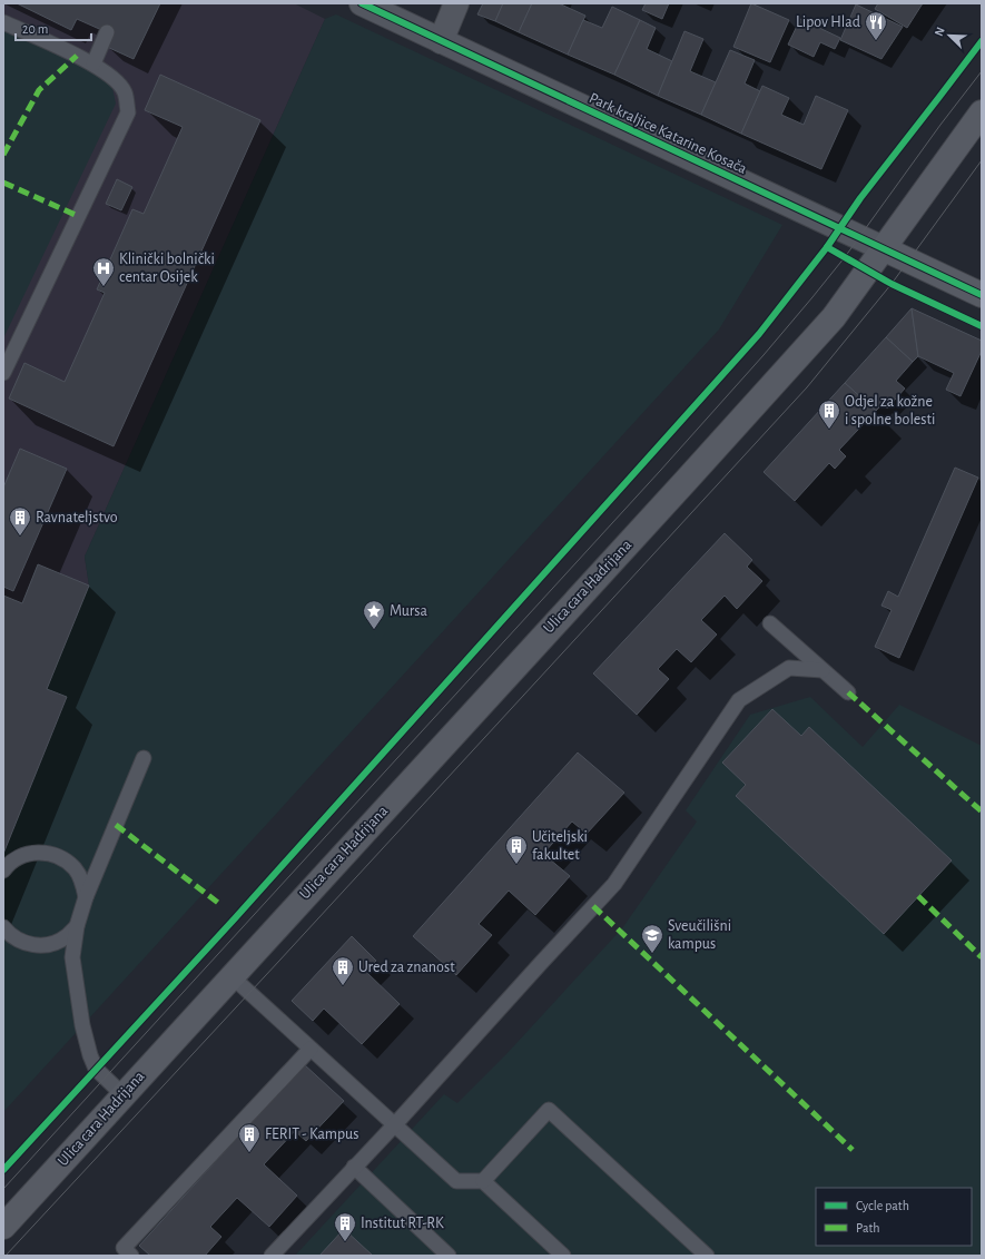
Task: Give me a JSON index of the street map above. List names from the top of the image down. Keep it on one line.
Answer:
{"streets":{"main road":["Ulica cara Hadrijana"],"street":["Park kraljice Katarine Kosača"]},"crossings":[["Park kraljice Katarine Kosača","Ulica cara Hadrijana"]],"places":{"restaurant":["Lipov Hlad"],"hospital":["Klinički bolnički centar Osijek"],"building":["Odjel za kožne i spolne bolesti","Ravnateljstvo","Učiteljski fakultet","Ured za znanost","FERIT - Kampus","Institut RT-RK"],"place":["Mursa"],"school or university":["Sveučilišni kampus"]},"legend":["Cycle path","Path"],"scale_bar":"20 m","north":"top left"}
